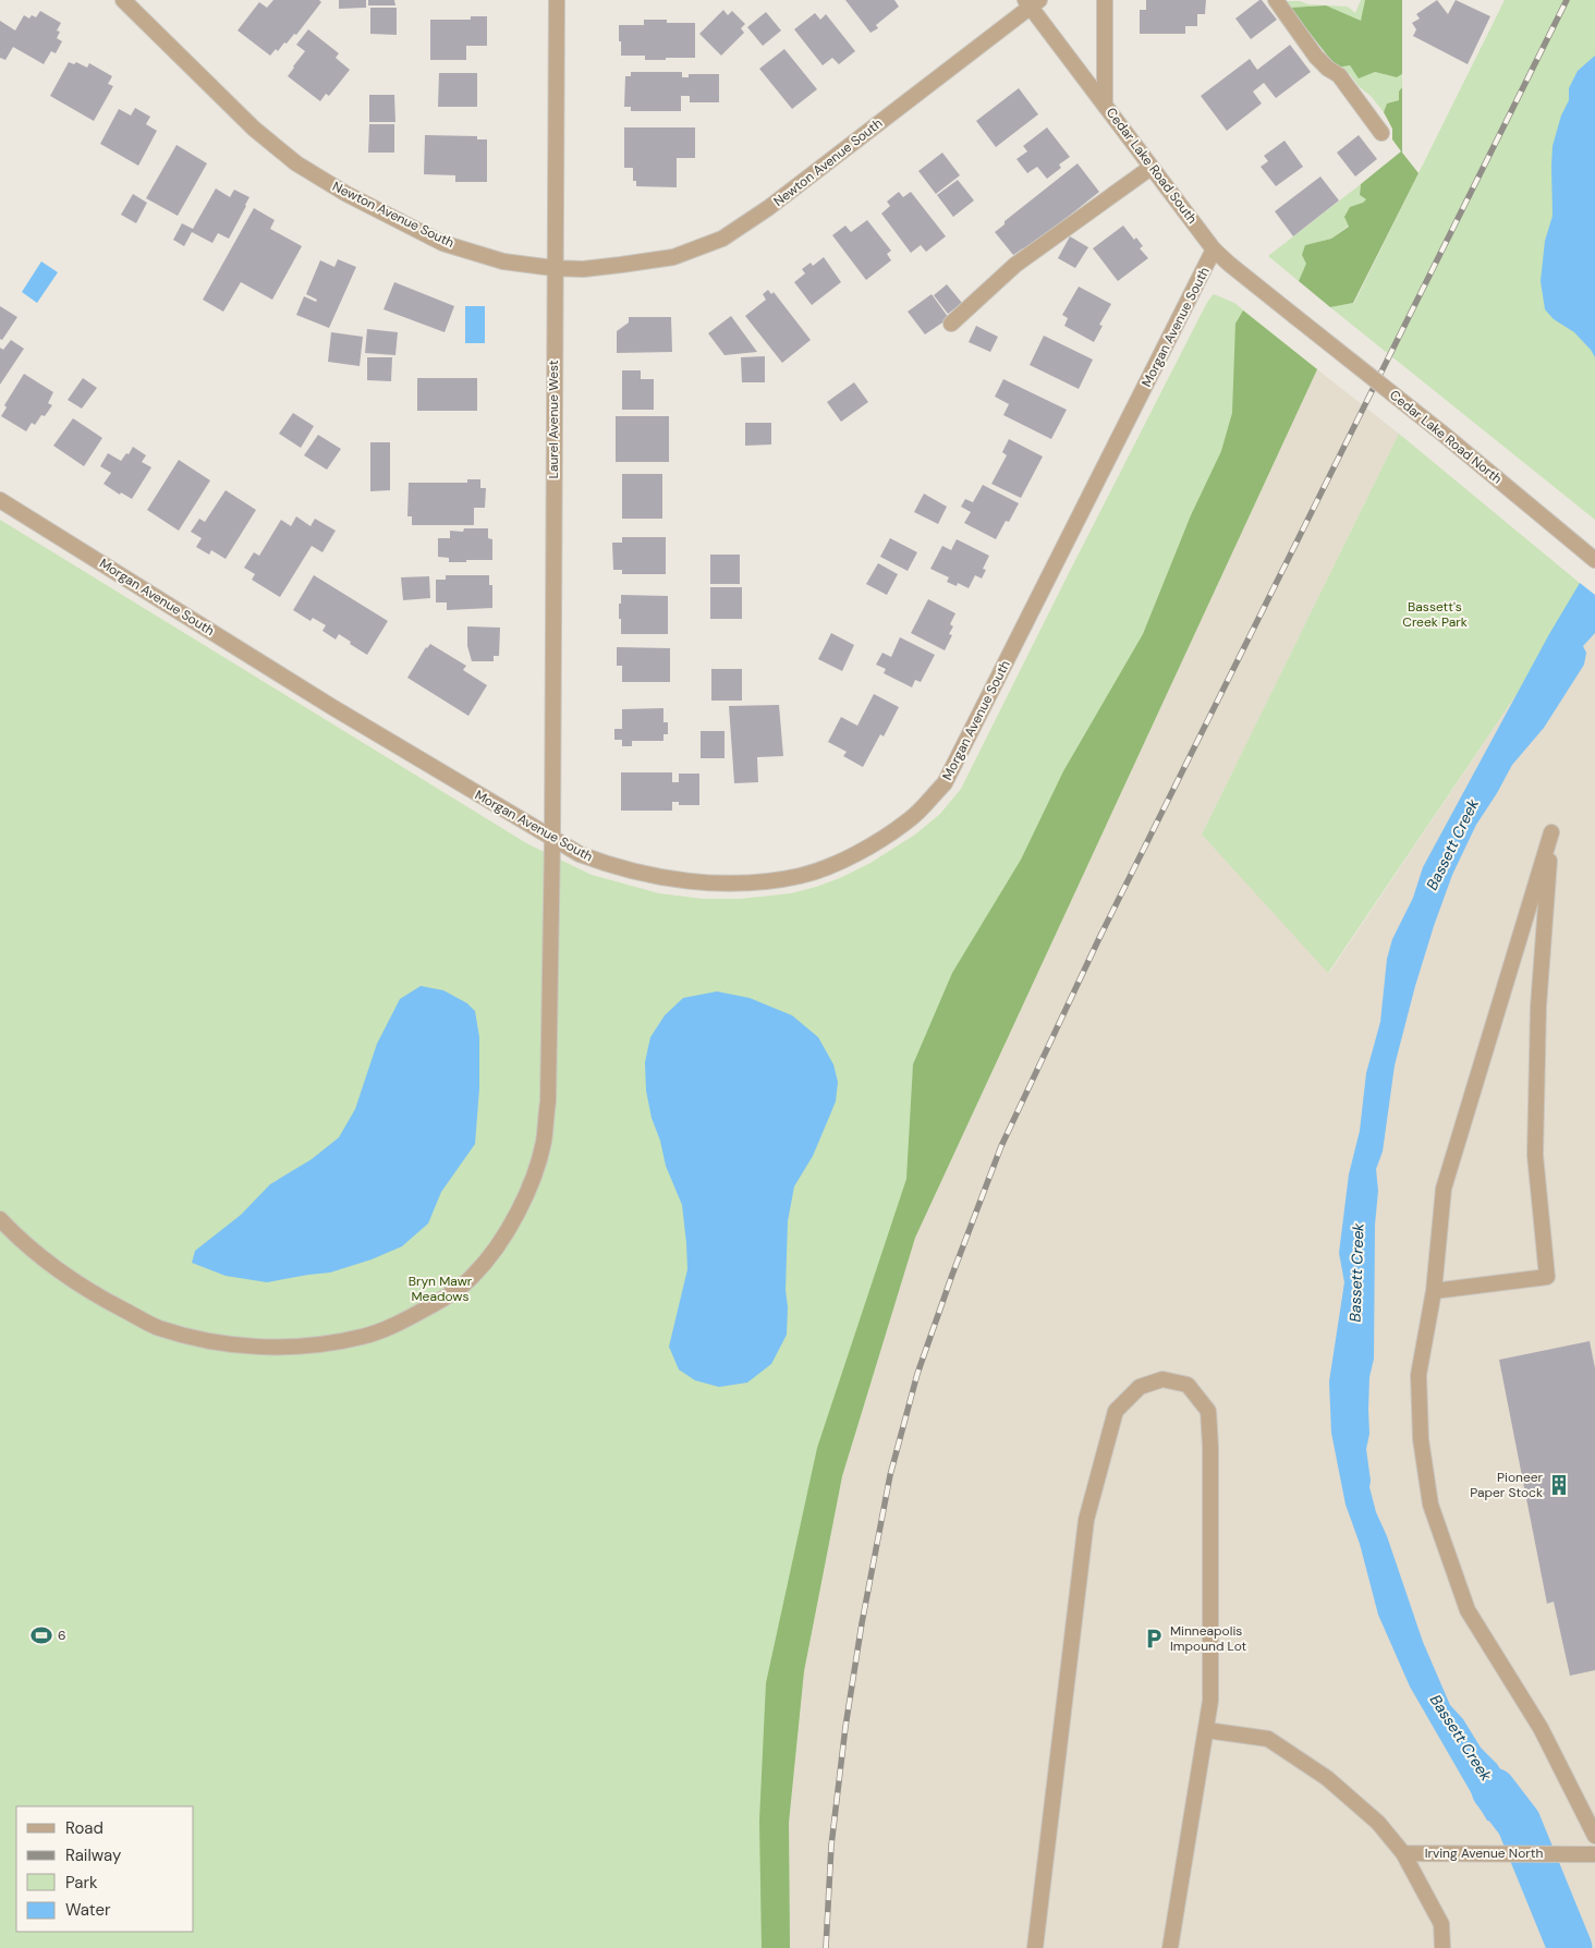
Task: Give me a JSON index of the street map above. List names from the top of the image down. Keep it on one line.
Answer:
{"streets":{"street":["Newton Avenue South","Cedar Lake Road South","Morgan Avenue South","Laurel Avenue West","Cedar Lake Road North","Irving Avenue North"]},"crossings":[["Newton Avenue South","Cedar Lake Road South"],["Newton Avenue South","Laurel Avenue West"],["Cedar Lake Road South","Morgan Avenue South"],["Cedar Lake Road South","Cedar Lake Road North"],["Morgan Avenue South","Laurel Avenue West"]],"water":["Bassett Creek"],"parks":["Bassett's Creek Park","Bryn Mawr Meadows"],"places":{"building":["Pioneer Paper Stock"],"sports":["6"],"parking":["Minneapolis Impound Lot"]},"legend":["Road","Railway","Park","Water"]}
